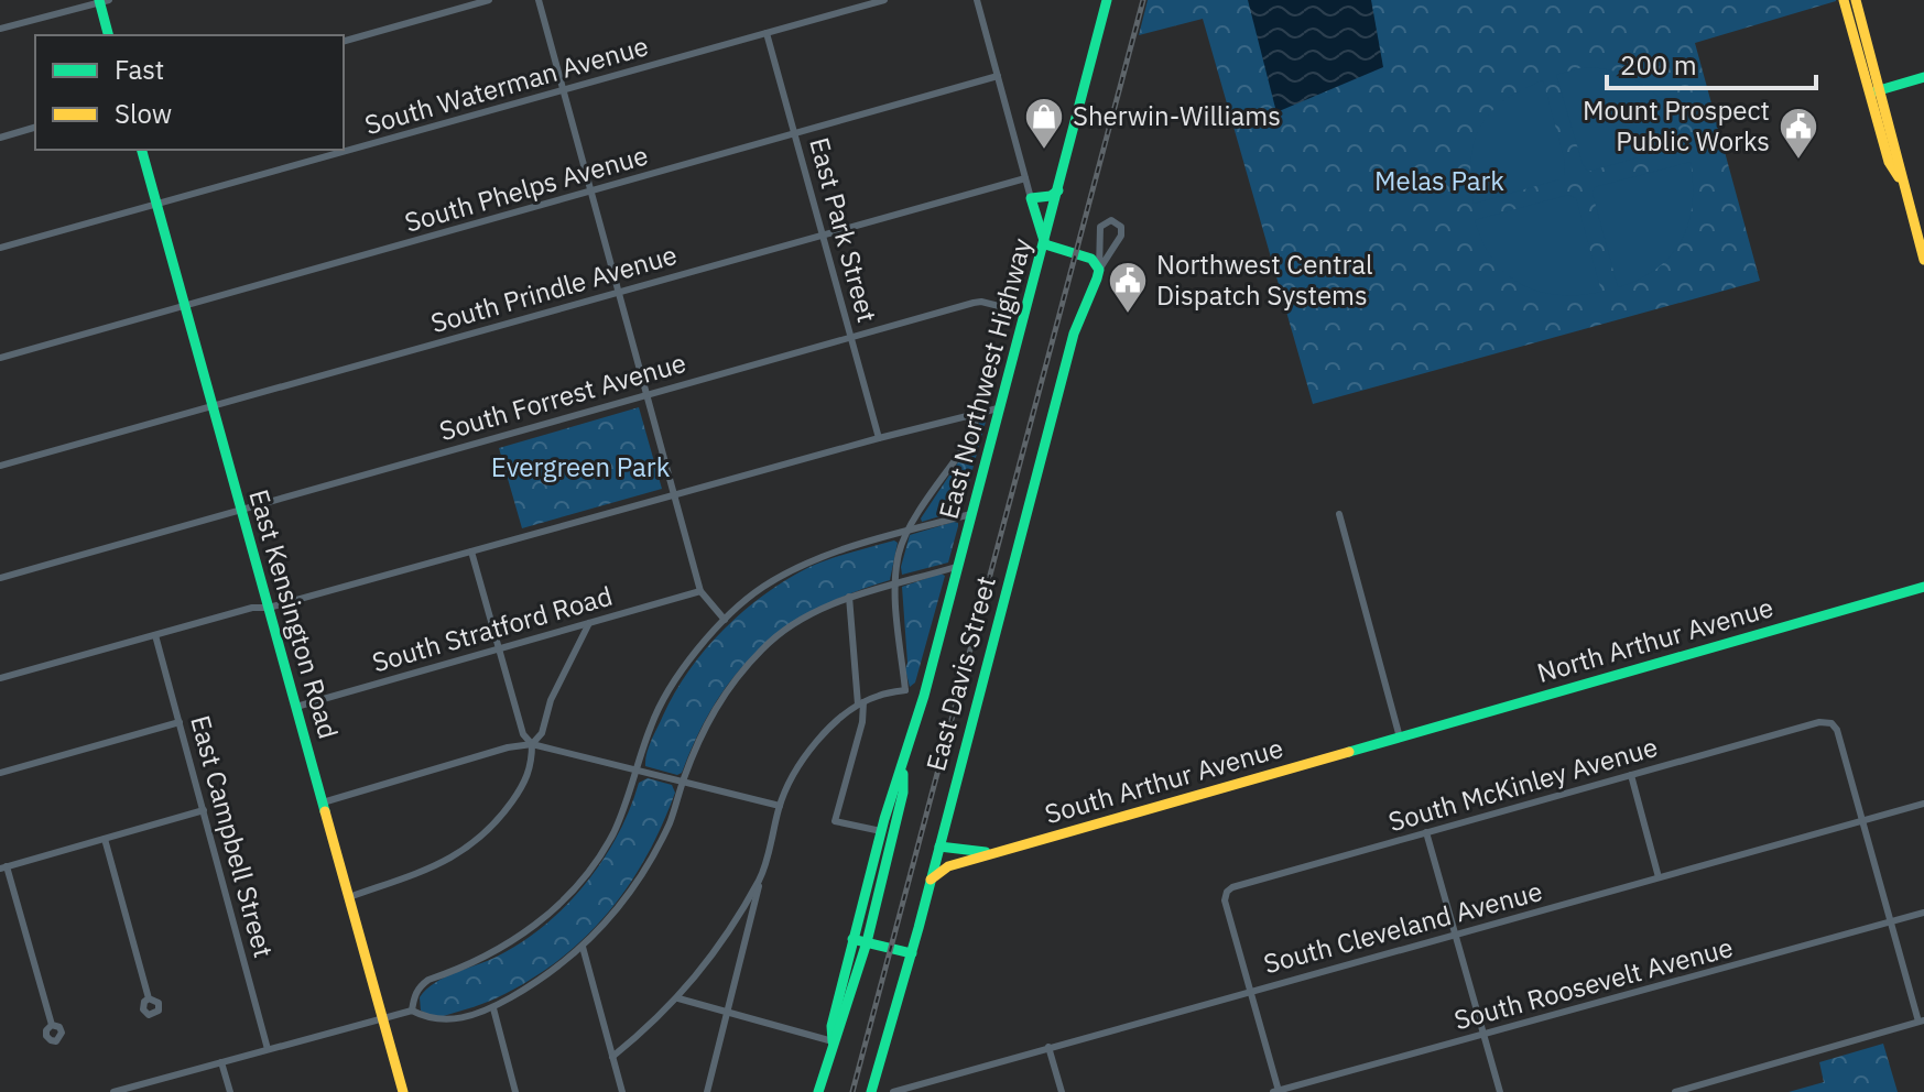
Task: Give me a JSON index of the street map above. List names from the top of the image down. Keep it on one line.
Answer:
{"streets":{"main road":["East Northwest Highway","East Kensington Road","North Arthur Avenue","East Davis Street","South Arthur Avenue"],"street":["South Waterman Avenue","South Phelps Avenue","East Park Street","South Prindle Avenue","South Forrest Avenue","South Stratford Road","South McKinley Avenue","East Campbell Street","South Cleveland Avenue","South Roosevelt Avenue"]},"crossings":[["South Waterman Avenue","East Park Street"],["South Waterman Avenue","East Kensington Road"],["South Phelps Avenue","East Park Street"],["South Phelps Avenue","East Kensington Road"],["East Park Street","South Prindle Avenue"],["East Park Street","South Forrest Avenue"],["South Prindle Avenue","East Kensington Road"],["East Northwest Highway","South Forrest Avenue"],["South Forrest Avenue","East Kensington Road"],["East Kensington Road","South Stratford Road"],["North Arthur Avenue","South Arthur Avenue"],["East Davis Street","South Arthur Avenue"],["South McKinley Avenue","South Cleveland Avenue"]],"parks":["Melas Park","Evergreen Park"],"places":{"shop":["Sherwin-Williams"],"public building":["Mount Prospect Public Works","Northwest Central Dispatch Systems"]},"legend":["Fast","Slow"],"scale_bar":"200 m"}
